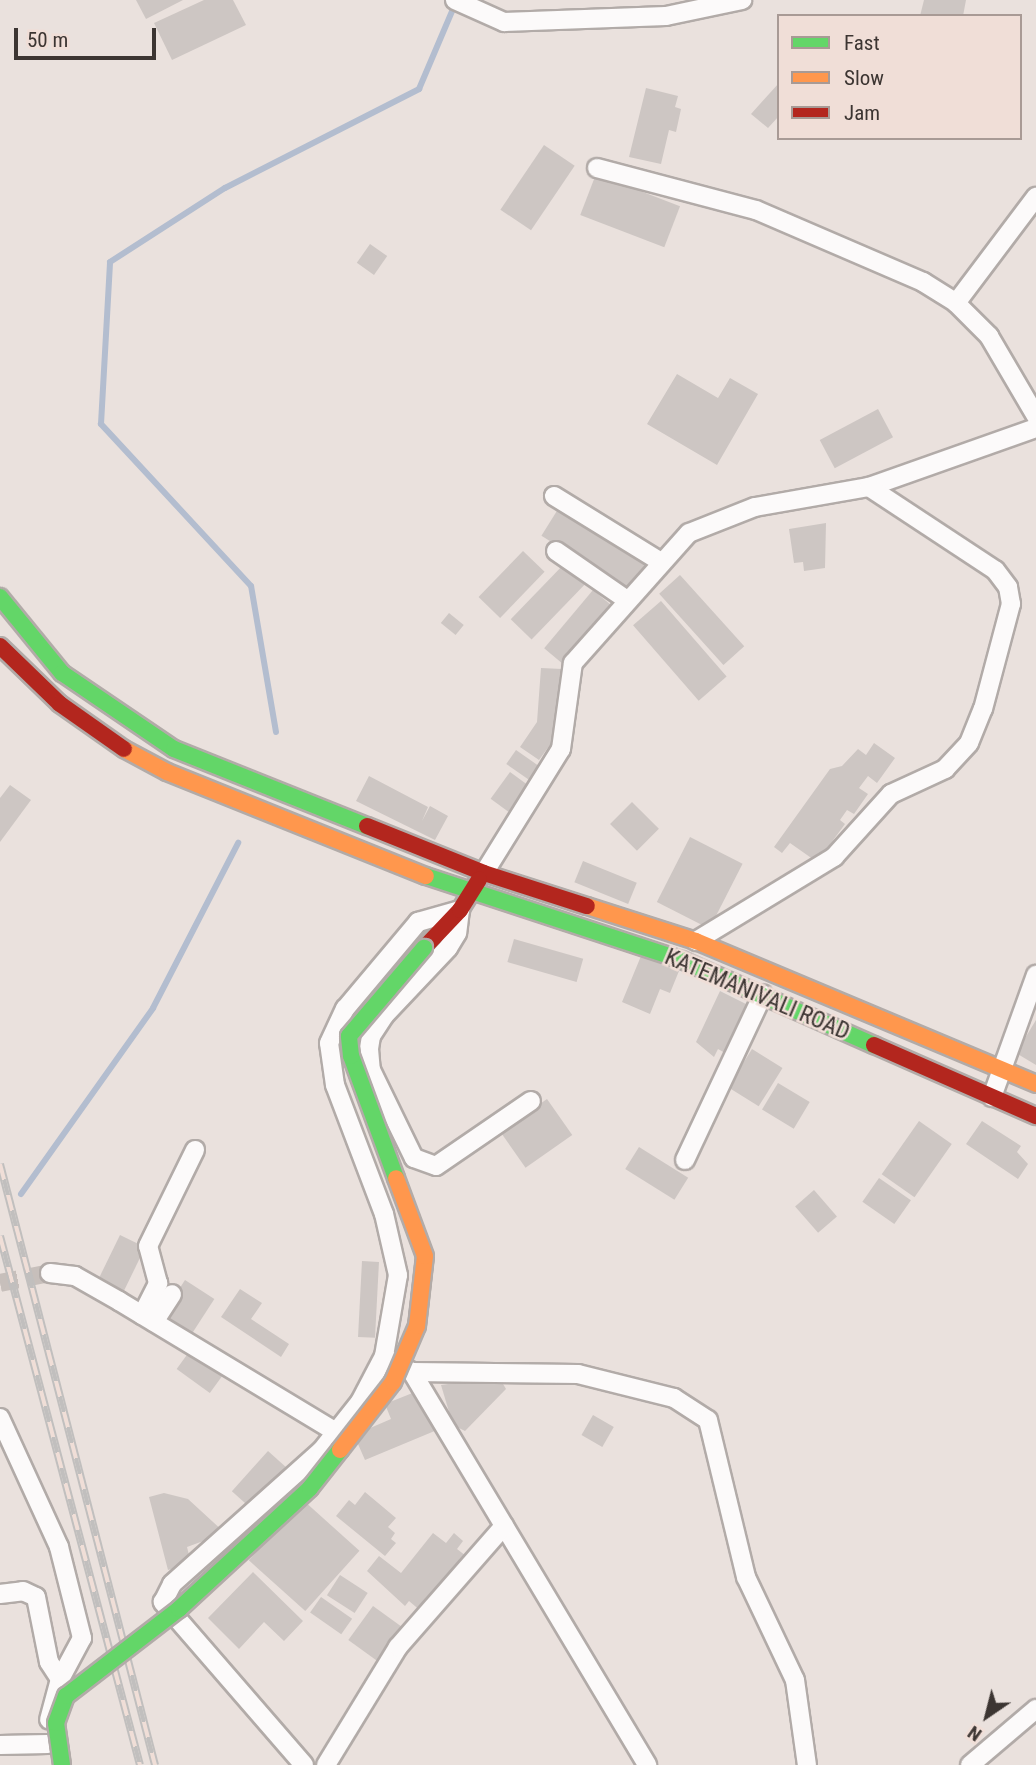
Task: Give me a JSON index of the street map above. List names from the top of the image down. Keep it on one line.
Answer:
{"streets":{"main road":["KATEMANIVALI ROAD"]},"legend":["Fast","Slow","Jam"],"scale_bar":"50 m","north":"bottom left"}
